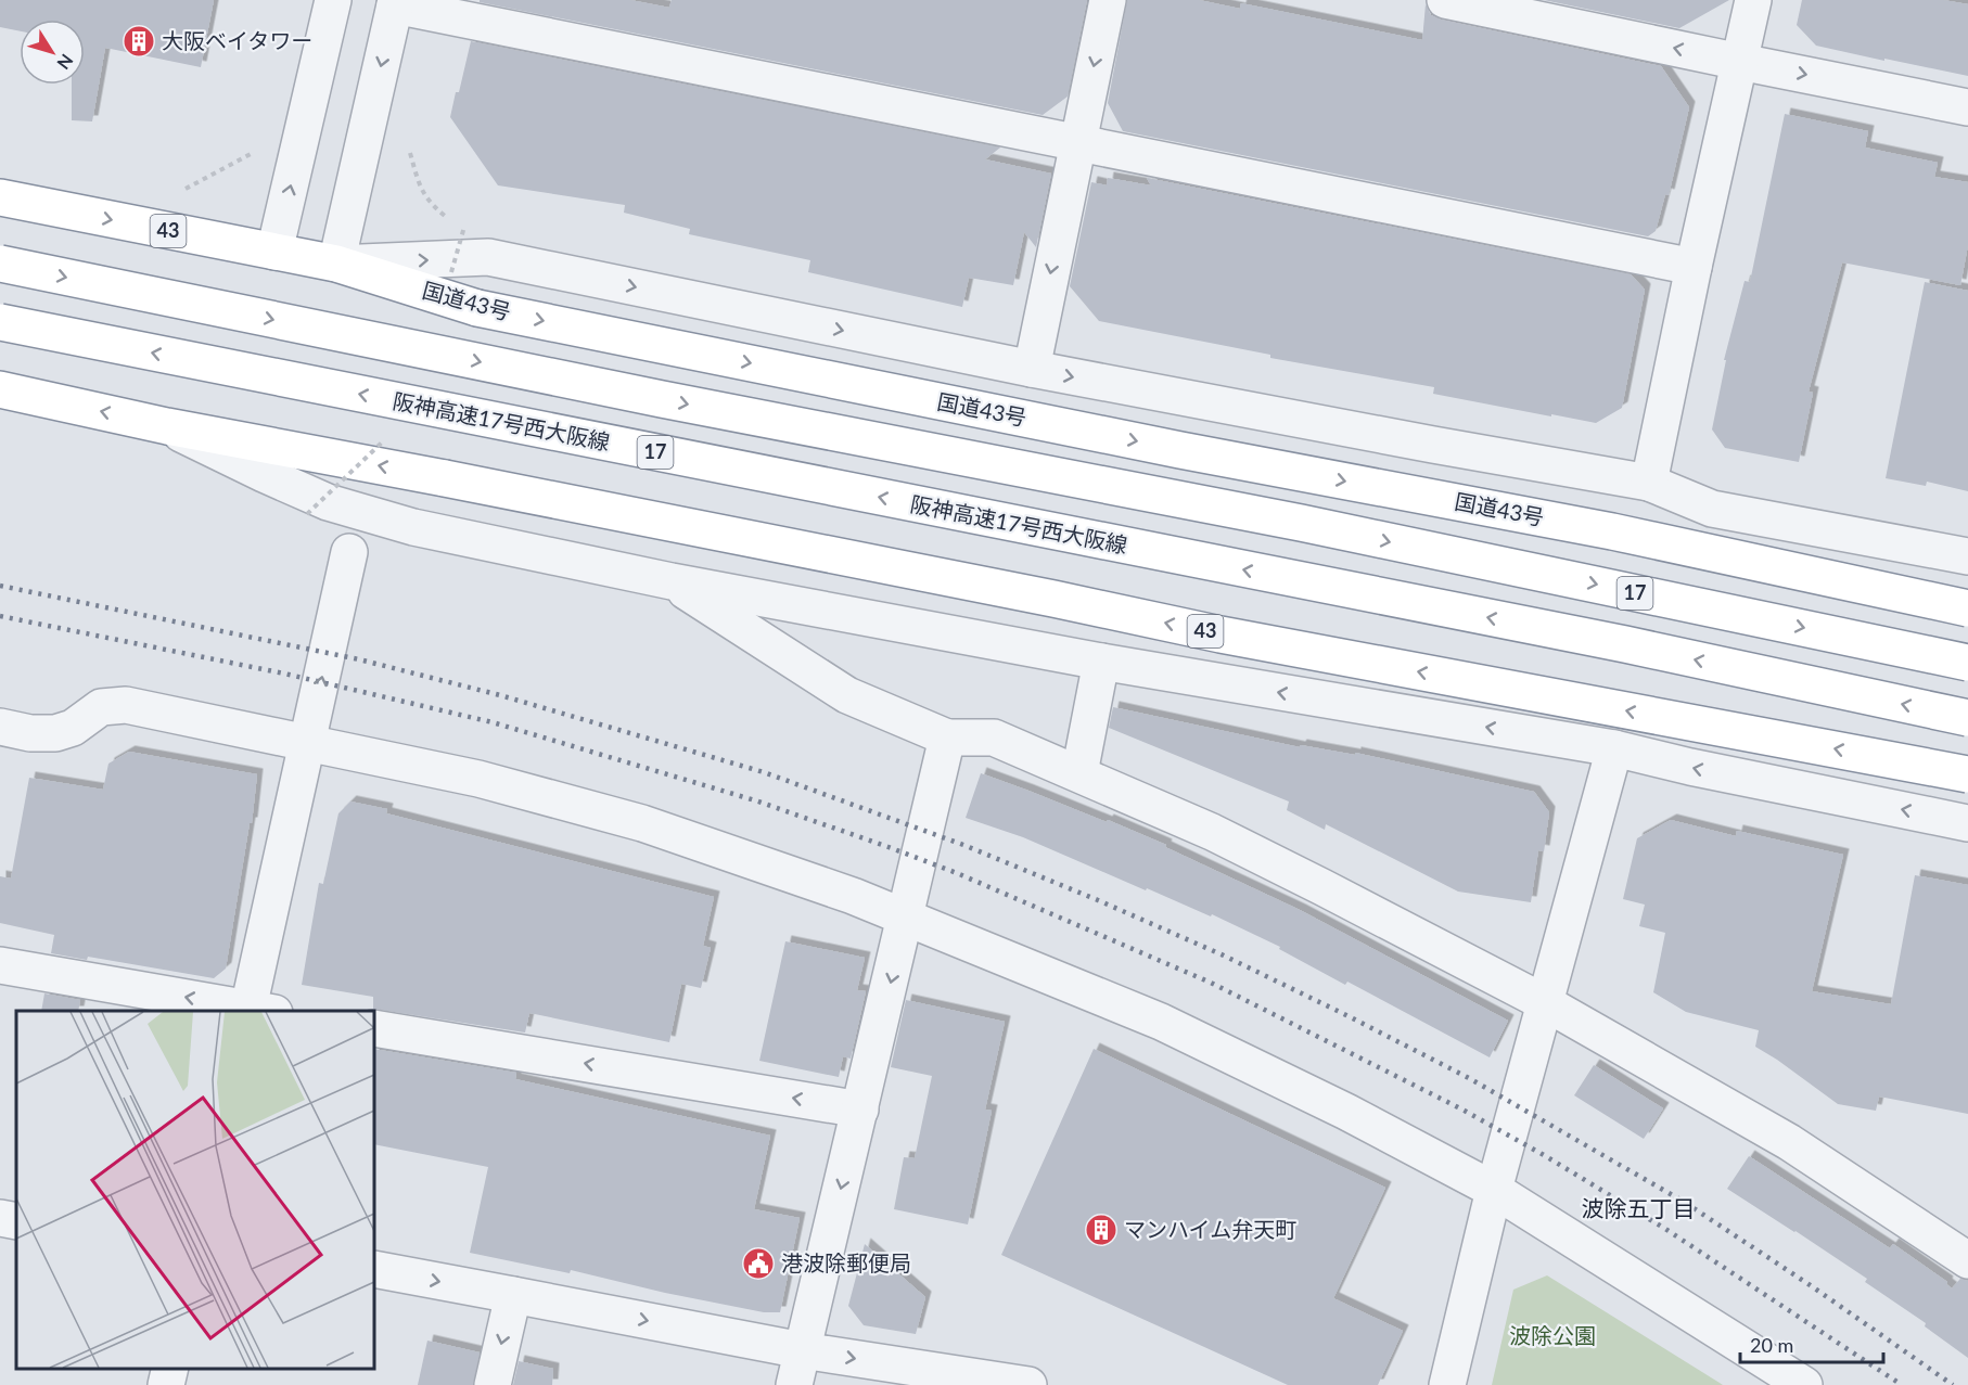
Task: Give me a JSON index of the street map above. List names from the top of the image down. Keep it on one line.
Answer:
{"streets":{"highway":["43","国道43号","阪神高速17号西大阪線","17"]},"districts":["波除五丁目"],"parks":["波除公園"],"places":{"building":["大阪ベイタワー","マンハイム弁天町"],"public building":["港波除郵便局"]},"scale_bar":"20 m","north":"bottom right"}
